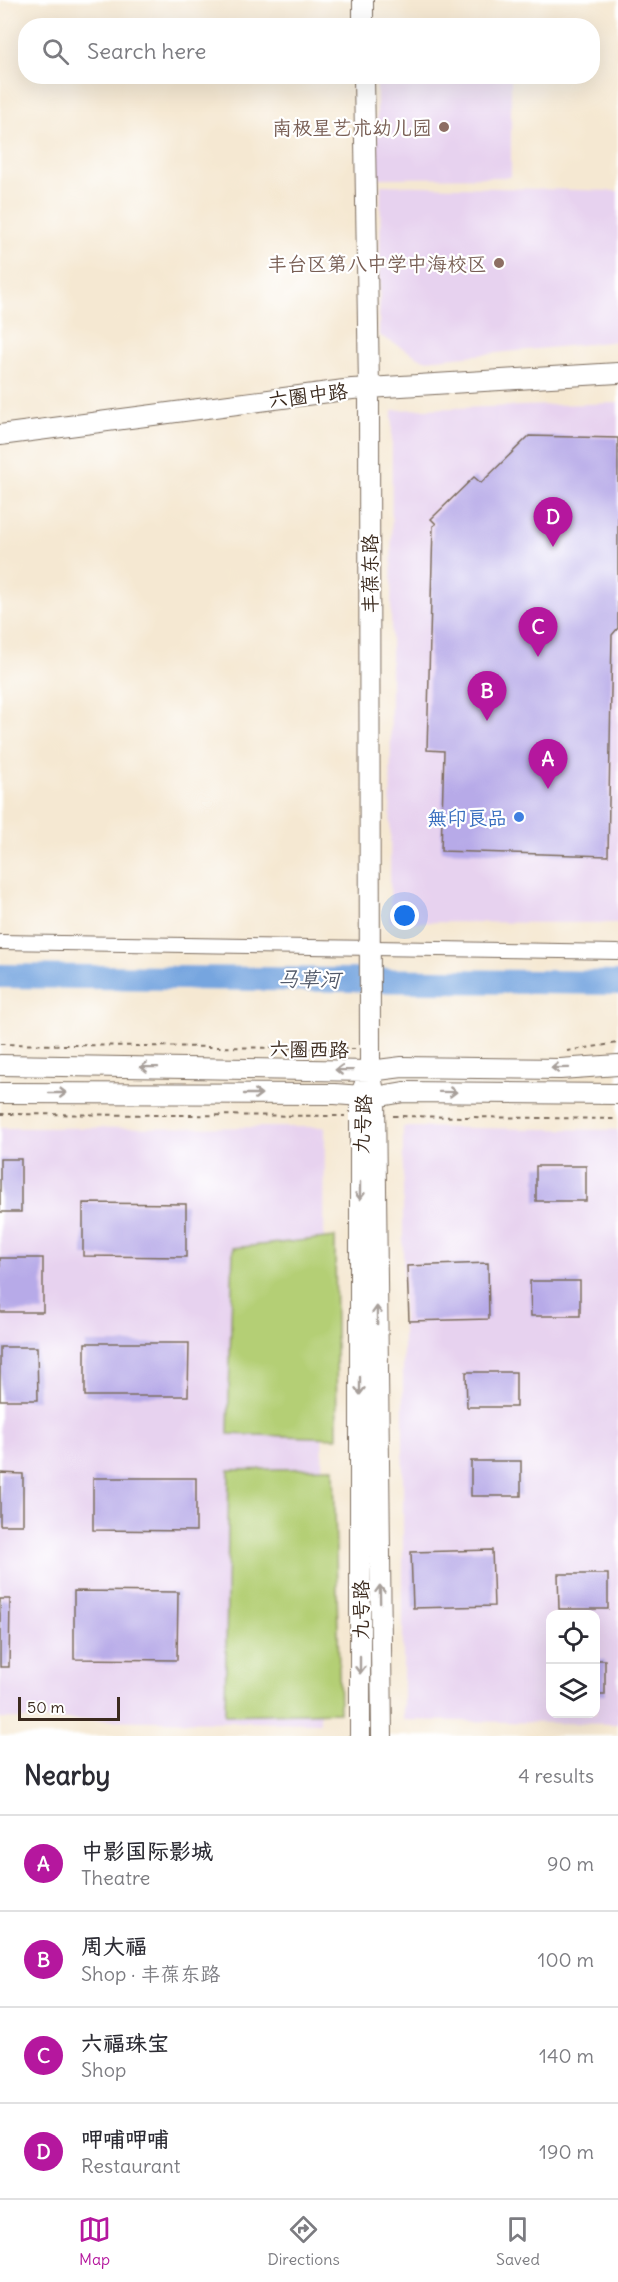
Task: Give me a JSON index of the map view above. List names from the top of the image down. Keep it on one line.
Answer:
{"streets":{"street":["六圈中路","丰葆东路","六圈西路","九号路"]},"crossings":[["六圈中路","丰葆东路"],["丰葆东路","六圈西路"],["丰葆东路","九号路"],["六圈西路","九号路"]],"water":["马草河"],"places":["南极星艺术幼儿园","丰台区第八中学中海校区","無印良品"],"scale_bar":"50 m","page":{"search":"Search here","pins":["D","C","B","A"],"scale":"50 m","heading":["Nearby","4 results"],"list":[{"mark":"A","name":"中影国际影城","note":"Theatre","value":"90 m"},{"mark":"B","name":"周大福","note":"Shop · 丰葆东路","value":"100 m"},{"mark":"C","name":"六福珠宝","note":"Shop","value":"140 m"},{"mark":"D","name":"呷哺呷哺","note":"Restaurant","value":"190 m"}],"nav":["Map","Directions","Saved"]}}
